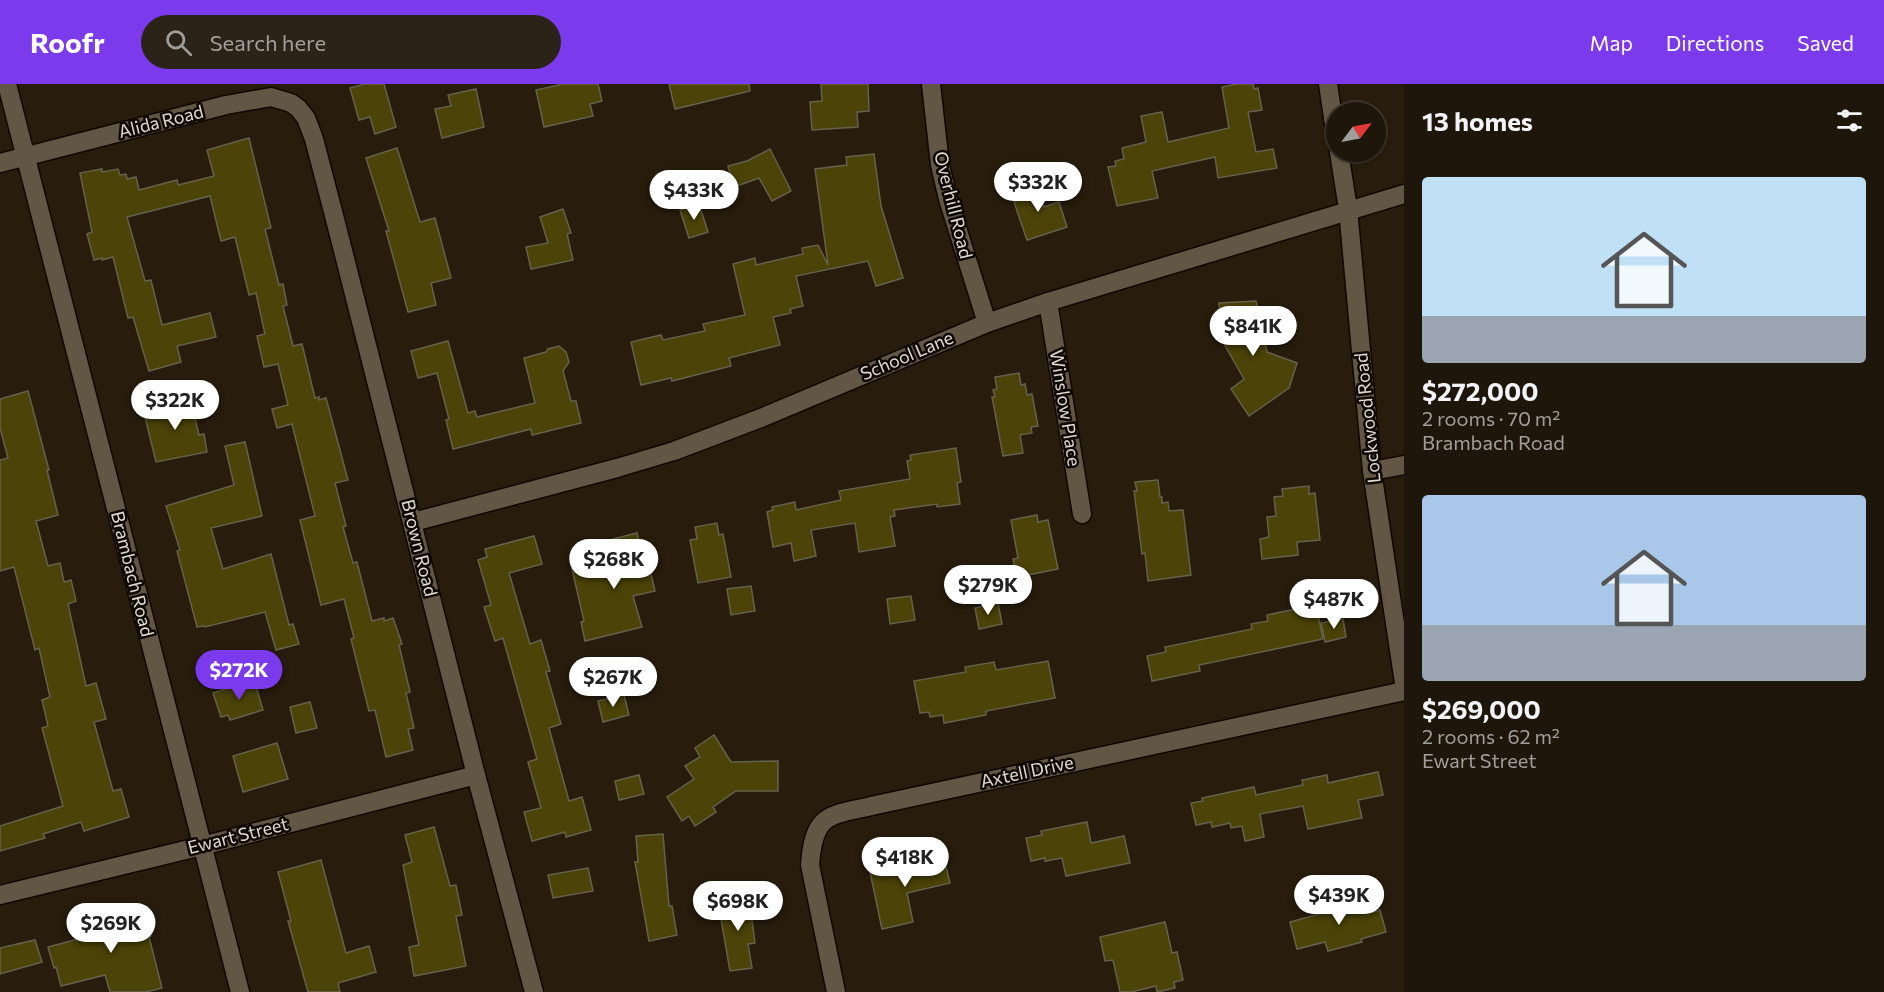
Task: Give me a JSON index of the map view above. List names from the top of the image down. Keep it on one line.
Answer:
{"streets":{"street":["Alida Road","Overhill Road","School Lane","Winslow Place","Lockwood Road","Brown Road","Brambach Road","Axtell Drive","Ewart Street"]},"crossings":[["Alida Road","Brown Road"],["Alida Road","Brambach Road"],["Overhill Road","School Lane"],["School Lane","Winslow Place"],["School Lane","Lockwood Road"],["School Lane","Brown Road"],["Brown Road","Ewart Street"],["Brambach Road","Ewart Street"]],"north":"top right","page":{"header":"Roofr","search":"Search here","nav":["Map","Directions","Saved"],"heading":"13 homes","list":[{"name":"$272,000","note":"2 rooms · 70 m² · Brambach Road"},{"name":"$269,000","note":"2 rooms · 62 m² · Ewart Street"}],"price":["$332K","$433K","$841K","$322K","$268K","$279K","$487K","$272K","$267K","$418K","$439K","$698K","$269K"]}}
